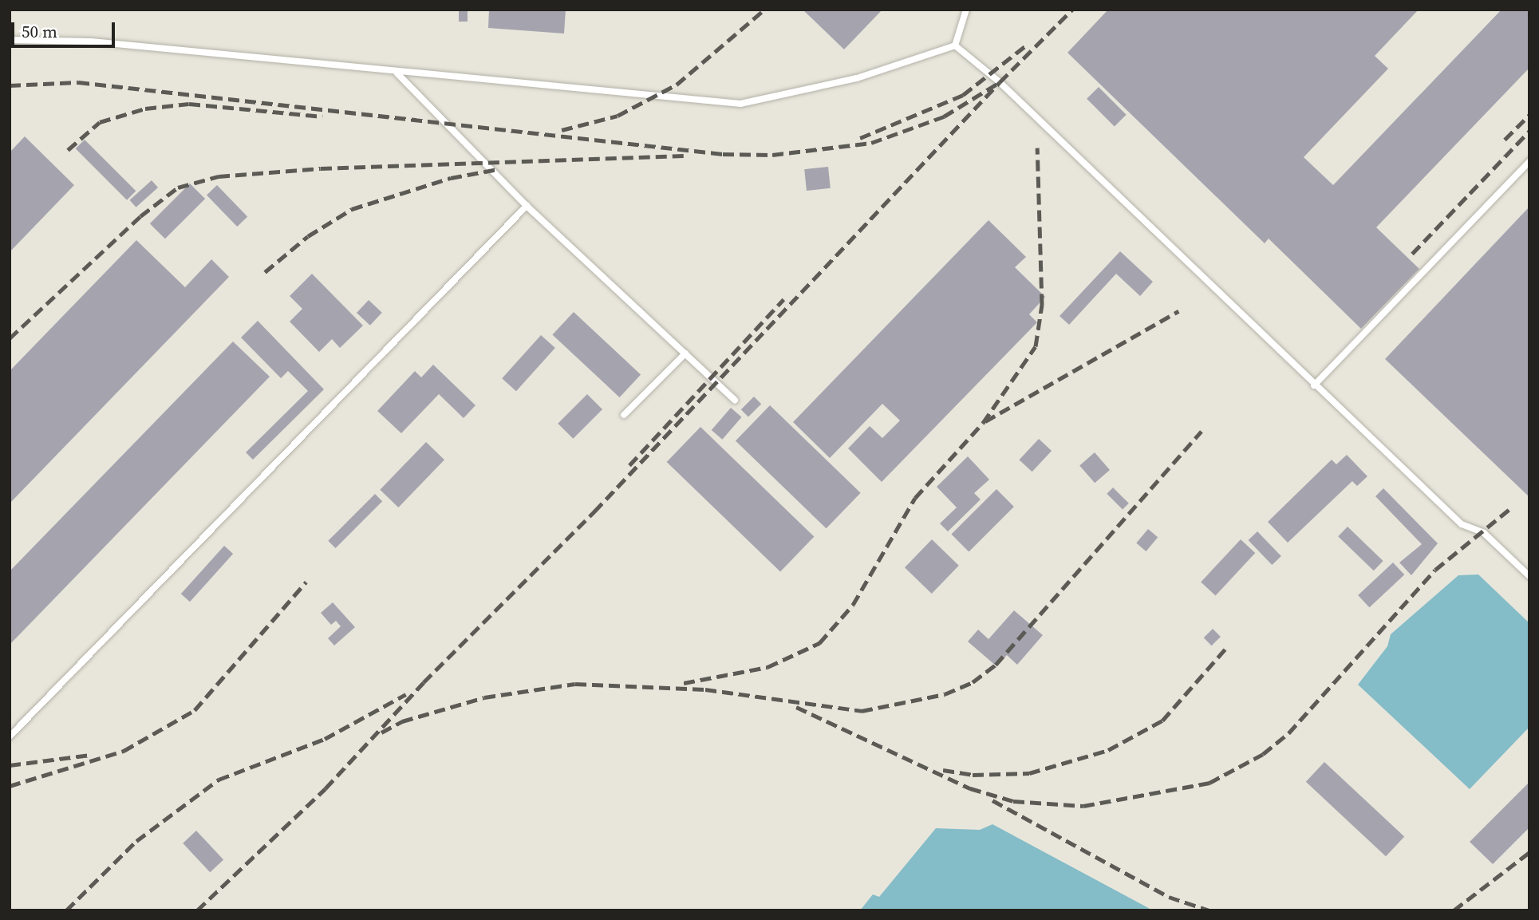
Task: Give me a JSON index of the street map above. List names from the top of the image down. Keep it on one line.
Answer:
{"scale_bar":"50 m"}
